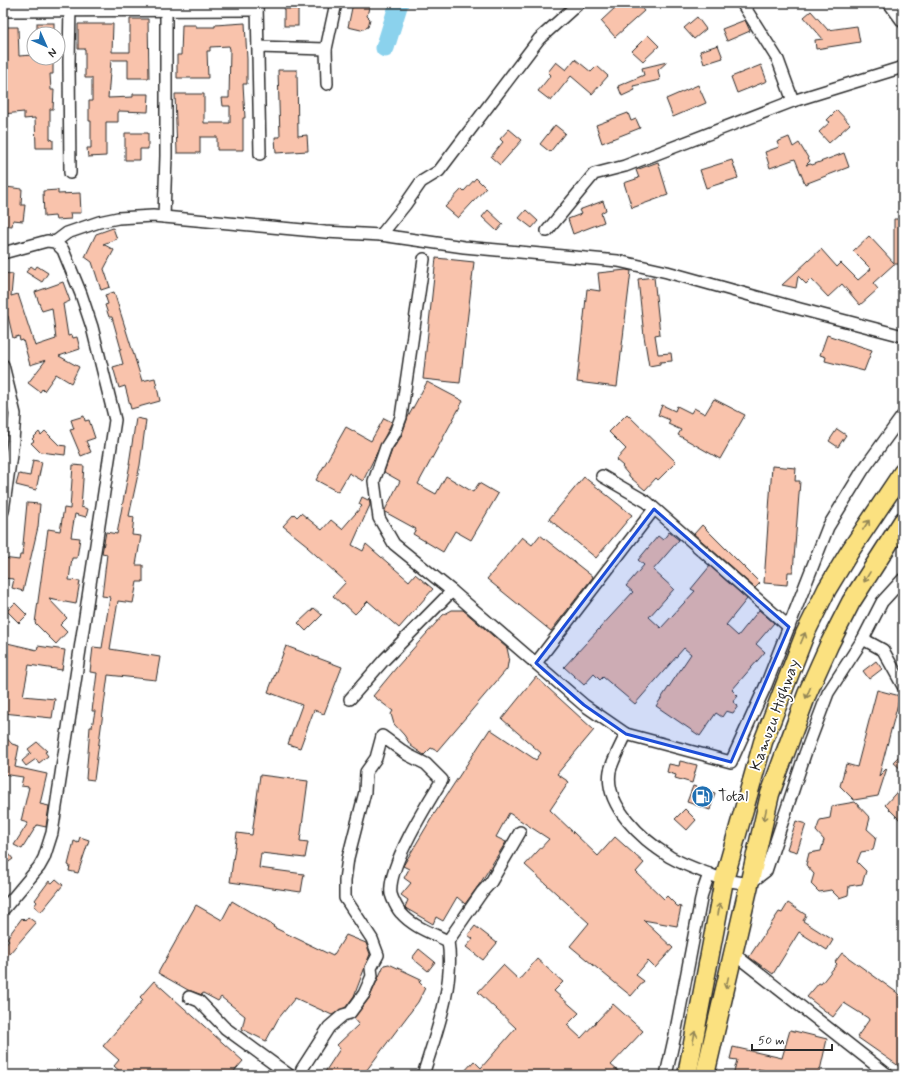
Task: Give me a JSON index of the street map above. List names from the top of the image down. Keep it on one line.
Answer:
{"streets":{"highway":["Kamuzu Highway"]},"places":{"fuel station":["Total"]},"scale_bar":"50 m","north":"bottom right"}
